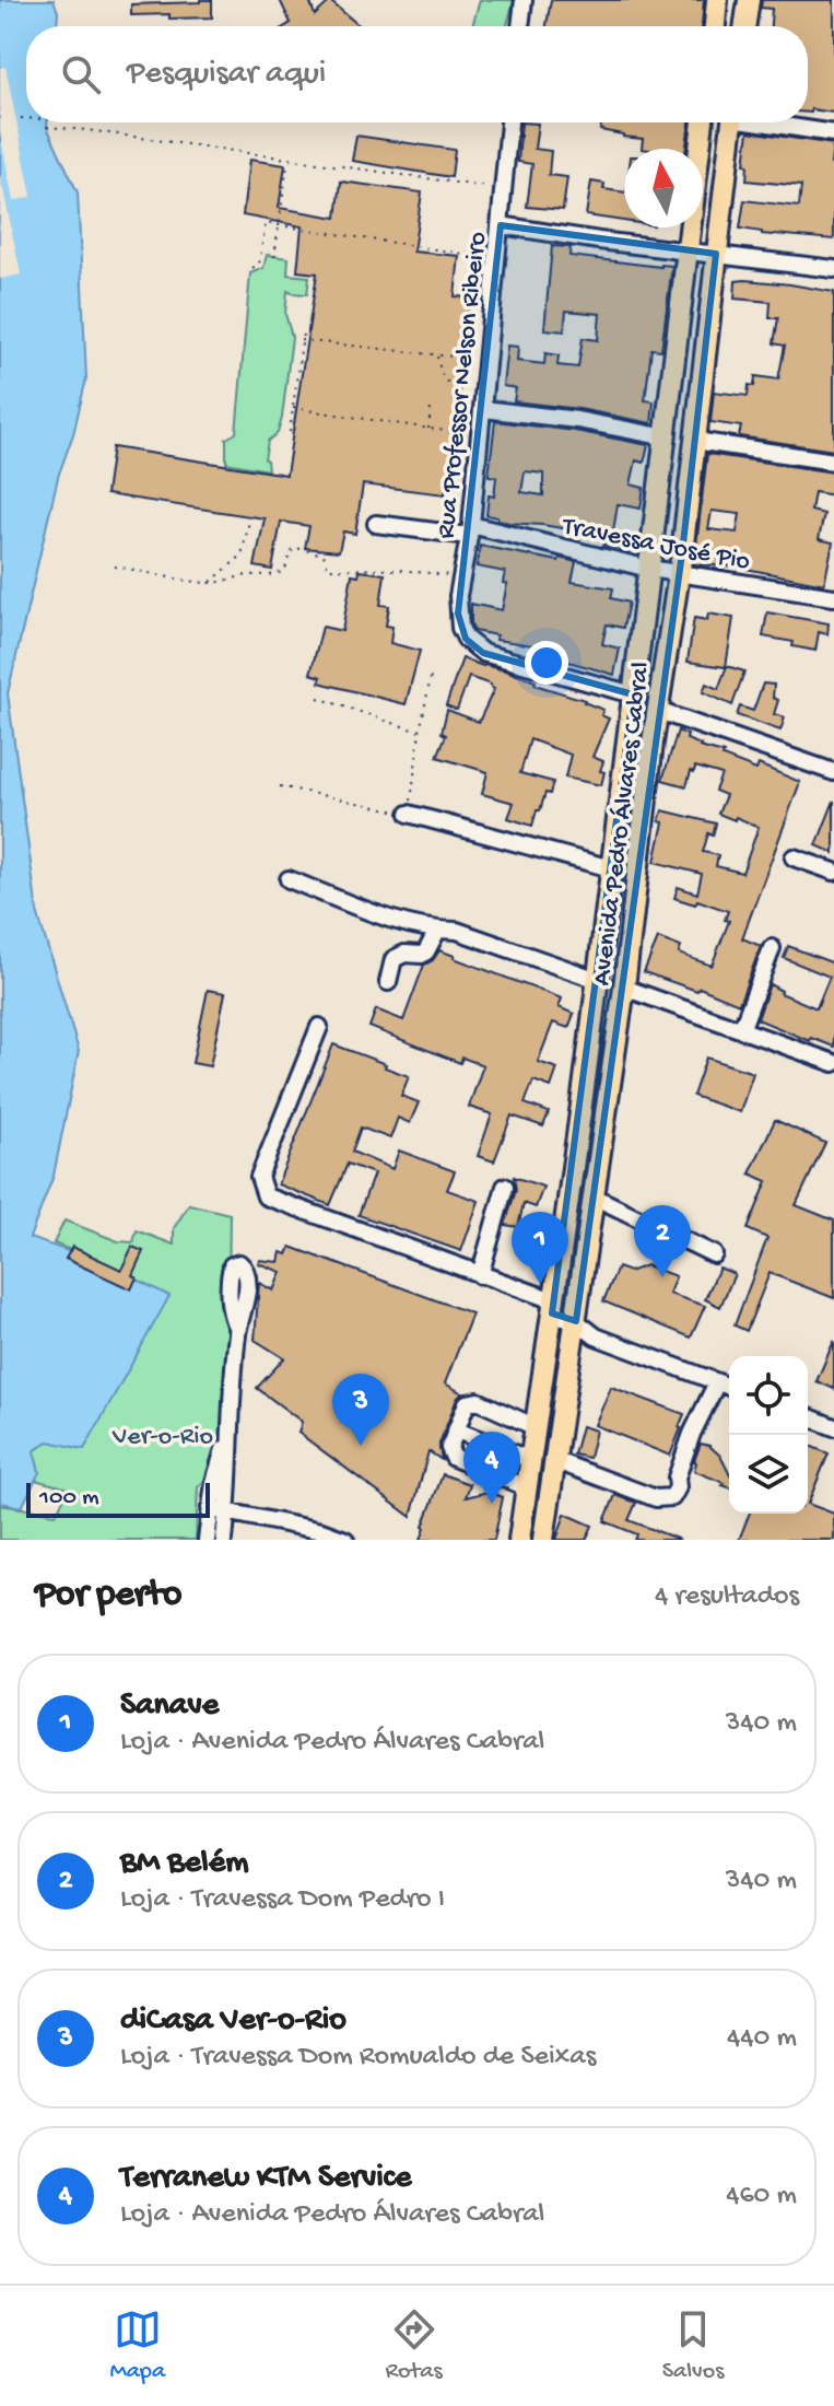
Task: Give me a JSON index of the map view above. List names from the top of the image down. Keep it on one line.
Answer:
{"streets":{"main road":["Avenida Pedro Álvares Cabral"],"street":["Rua Professor Nelson Ribeiro","Travessa José Pio"]},"crossings":[["Rua Professor Nelson Ribeiro","Travessa José Pio"],["Rua Professor Nelson Ribeiro","Avenida Pedro Álvares Cabral"],["Travessa José Pio","Avenida Pedro Álvares Cabral"]],"parks":["Ver-o-Rio"],"scale_bar":"100 m","north":"top","page":{"search":"Pesquisar aqui","pins":["2","1","3","4"],"scale":"100 m","heading":["Por perto","4 resultados"],"list":[{"mark":"1","name":"Sanave","note":"Loja · Avenida Pedro Álvares Cabral","value":"340 m"},{"mark":"2","name":"BM Belém","note":"Loja · Travessa Dom Pedro I","value":"340 m"},{"mark":"3","name":"diCasa Ver-o-Rio","note":"Loja · Travessa Dom Romualdo de Seixas","value":"440 m"},{"mark":"4","name":"Terranew KTM Service","note":"Loja · Avenida Pedro Álvares Cabral","value":"460 m"}],"nav":["Mapa","Rotas","Salvos"]}}
